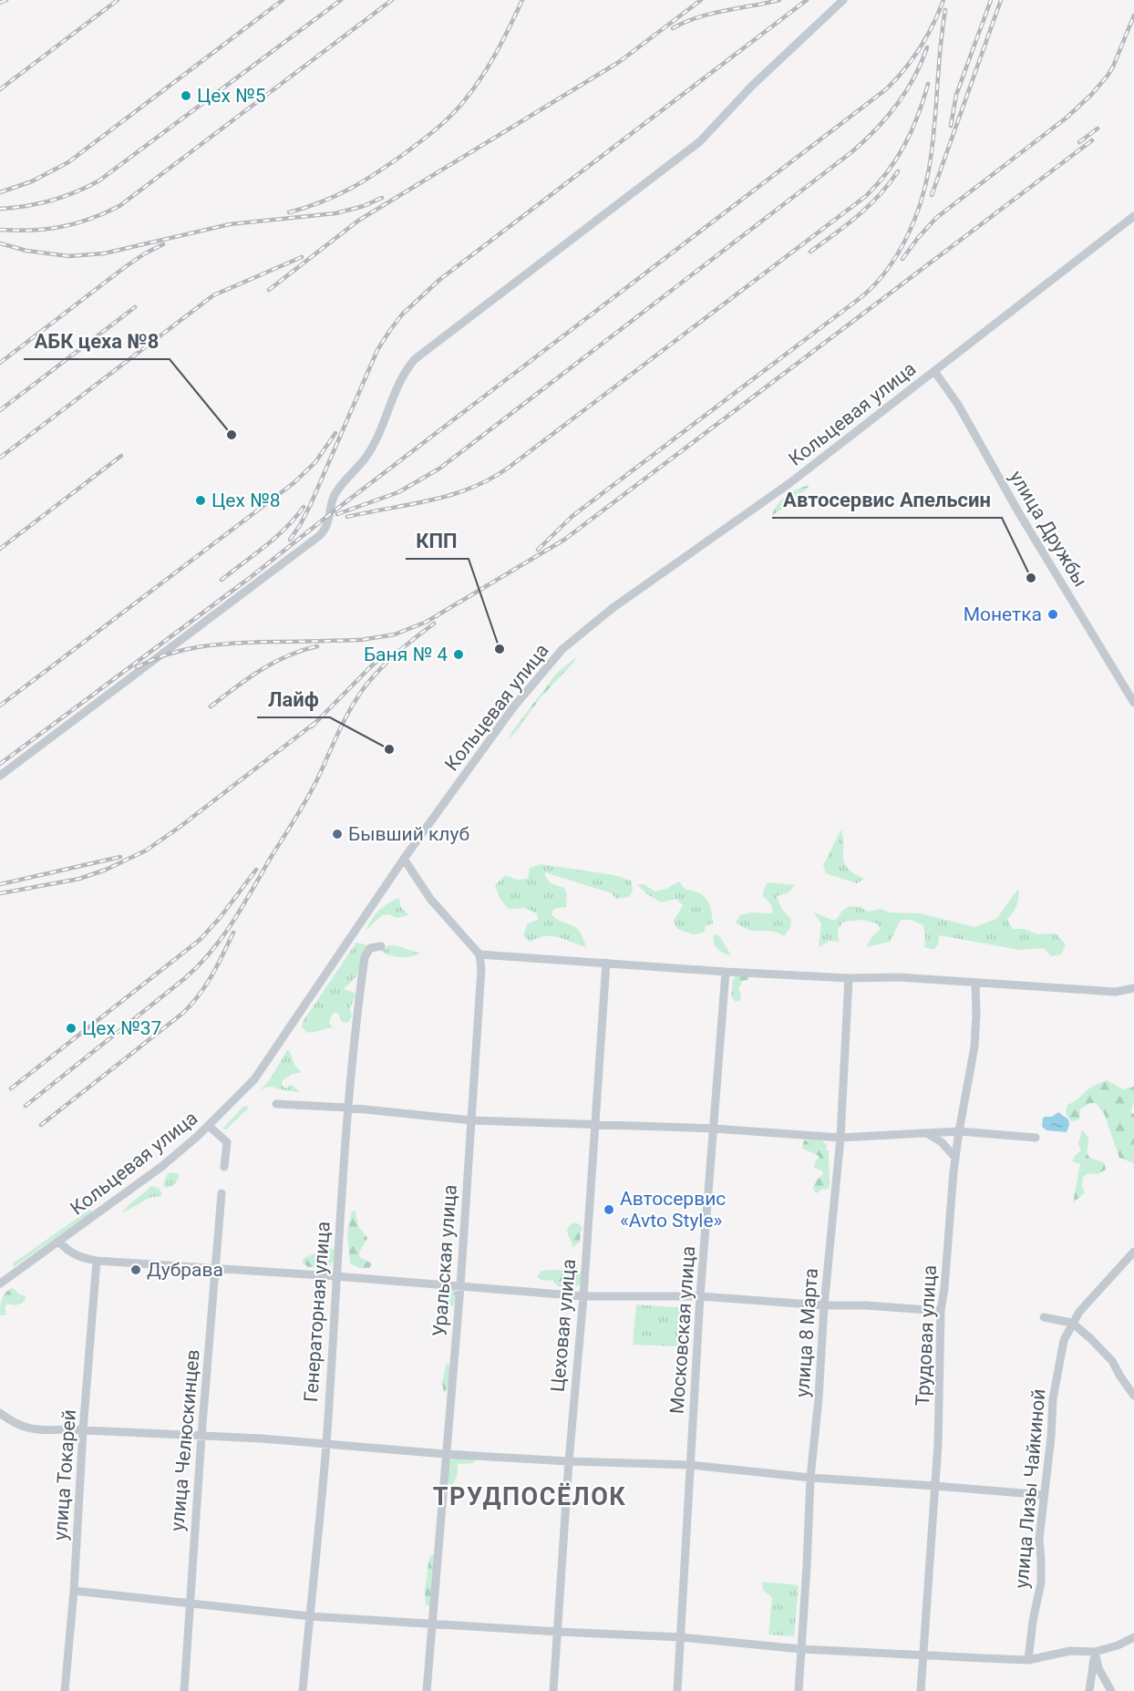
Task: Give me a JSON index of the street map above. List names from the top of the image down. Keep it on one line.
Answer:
{"streets":{"street":["Кольцевая улица","улица Дружбы","Уральская улица","Генераторная улица","Цеховая улица","Московская улица","улица 8 Марта","Трудовая улица","улица Челюскинцев","улица Токарей","улица Лизы Чайкиной"]},"crossings":[["Кольцевая улица","улица Дружбы"]],"districts":["ТРУДПОСЁЛОК"],"places":["Цех №5","АБК цеха №8","Цех №8","Автосервис Апельсин","Монетка","КПП","Баня № 4","Лайф","Бывший клуб","Цех №37","Автосервис «Avto Style»","Дубрава"]}
